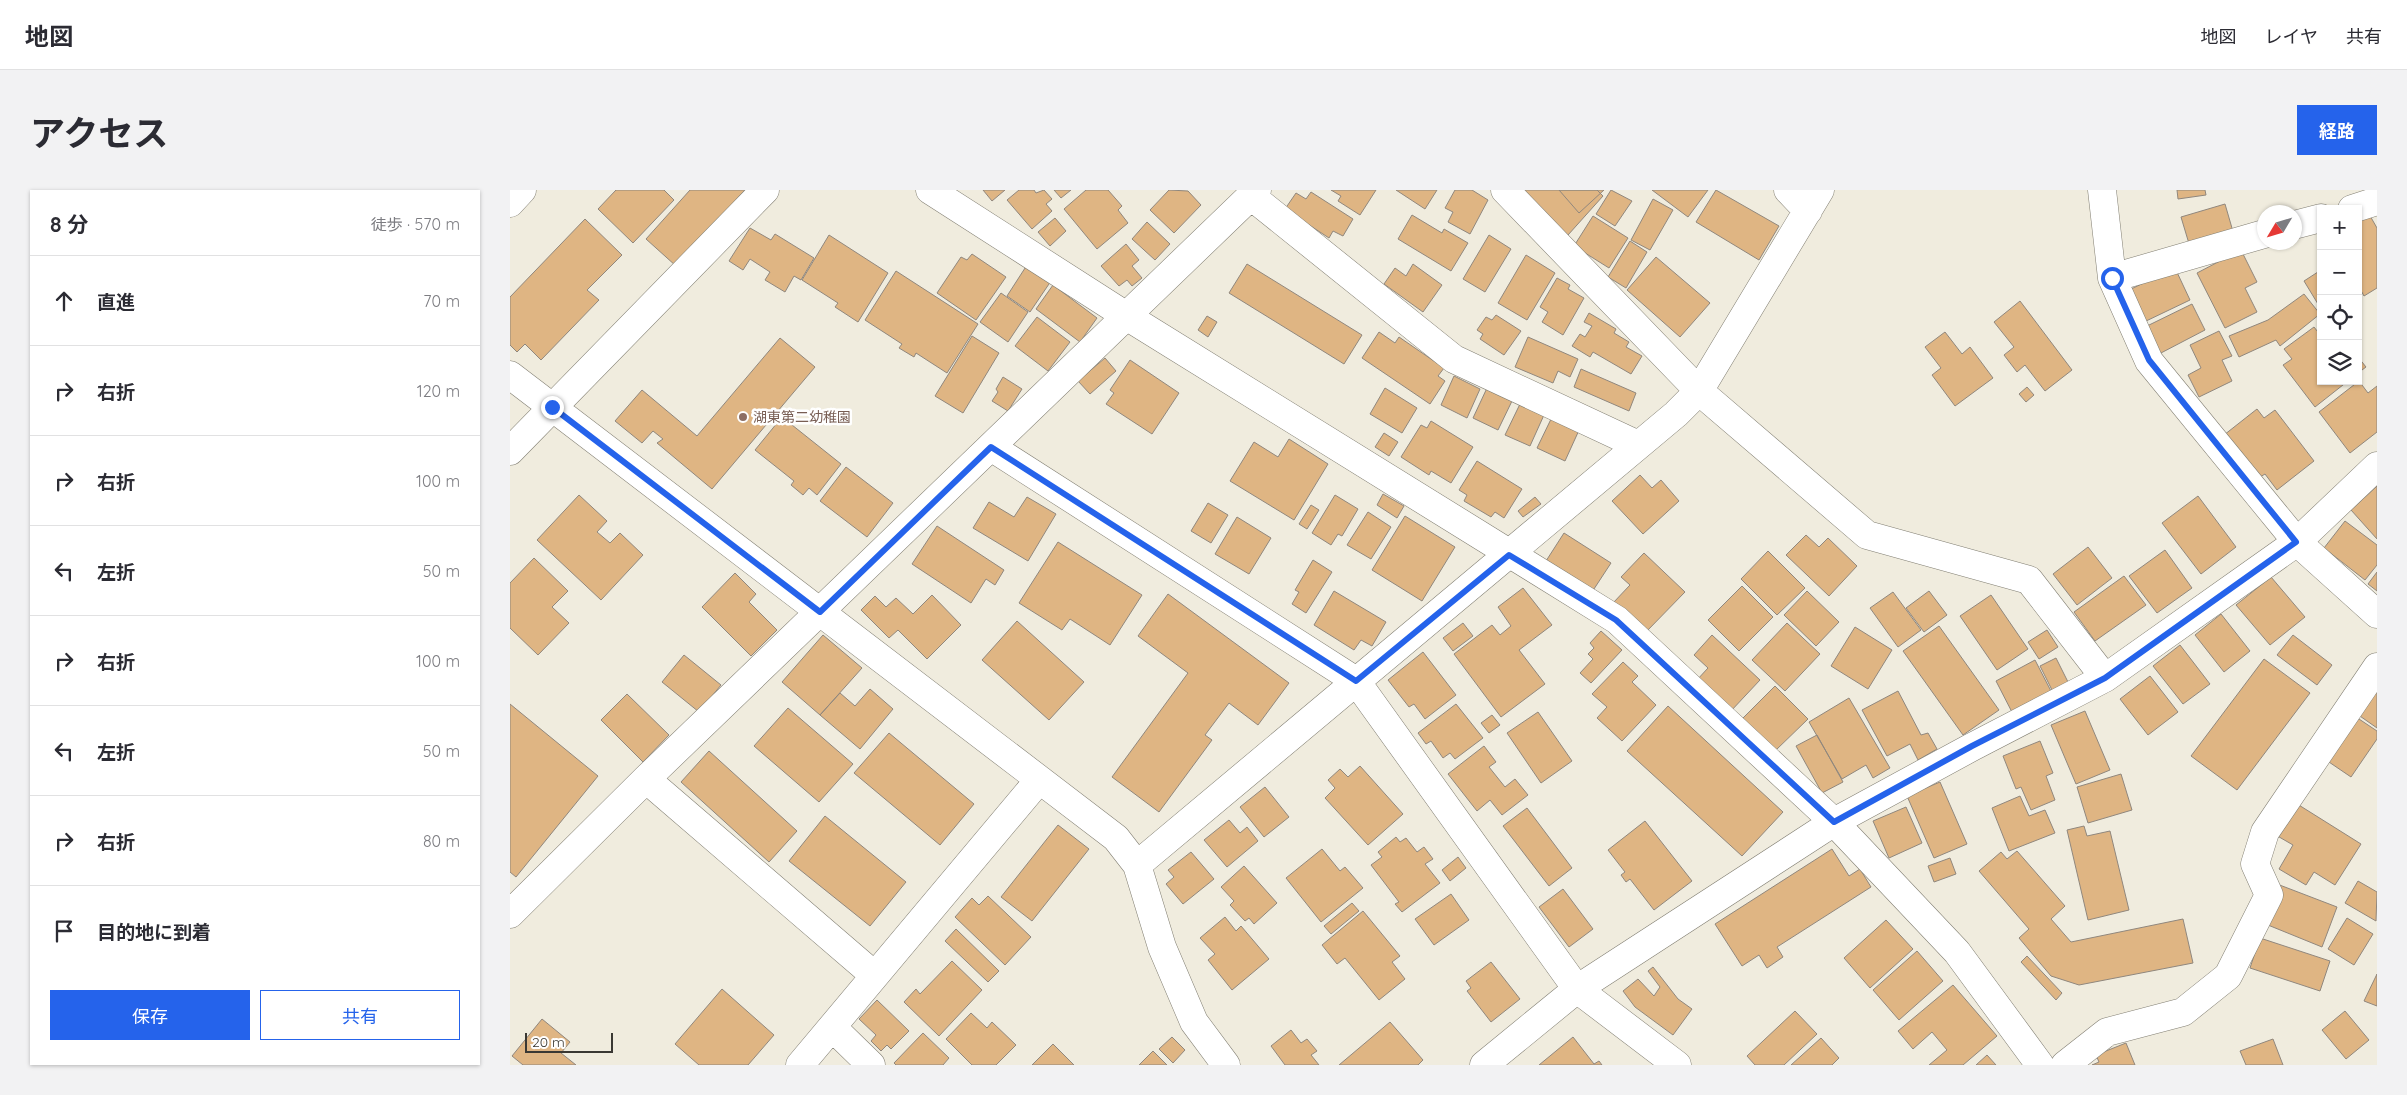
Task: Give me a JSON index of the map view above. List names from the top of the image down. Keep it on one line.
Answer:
{"places":["湖東第二幼稚園"],"scale_bar":"20 m","north":"bottom left","page":{"header":"地図","nav":["地図","レイヤ","共有"],"title":"アクセス","buttons":["経路",["保存","共有"]],"heading":["8 分","徒歩 · 570 m"],"map_buttons":["+","−"],"list":[["直進","70 m"],["右折","120 m"],["右折","100 m"],["左折","50 m"],["右折","100 m"],["左折","50 m"],["右折","80 m"],"目的地に到着"],"scale":"20 m"}}
